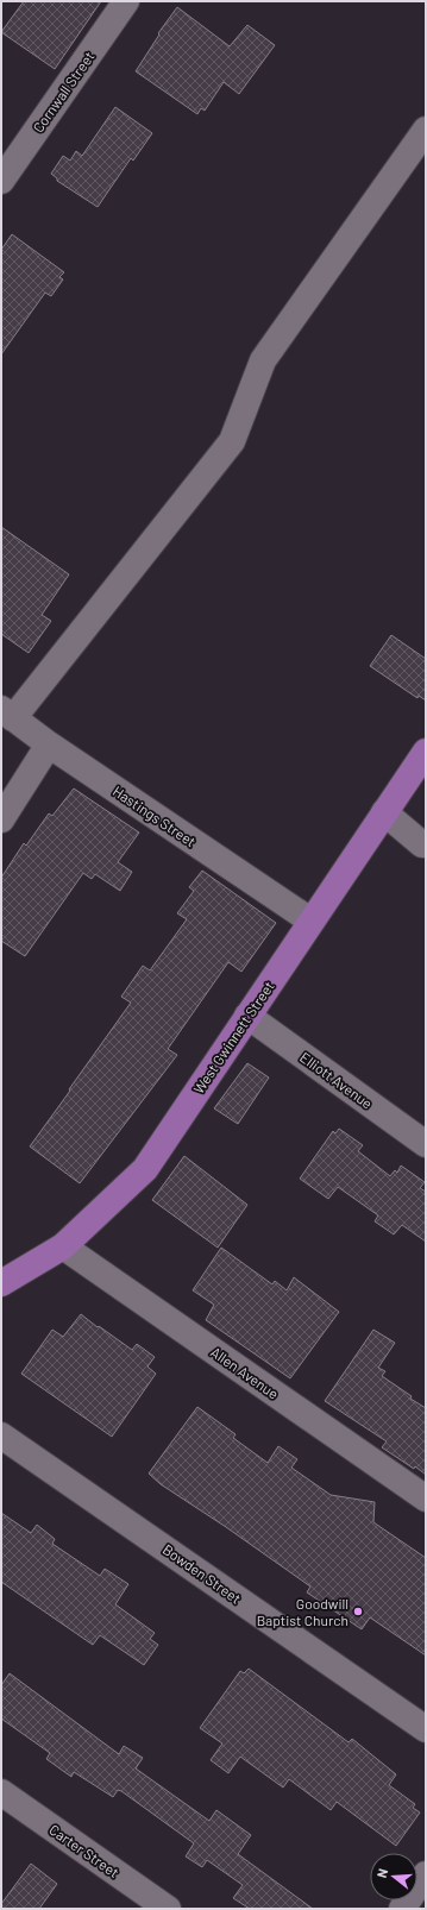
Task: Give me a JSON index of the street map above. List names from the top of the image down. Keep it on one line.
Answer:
{"streets":{"main road":["West Gwinnett Street"],"street":["Cornwall Street","Hastings Street","Elliott Avenue","Allen Avenue","Bowden Street","Carter Street"]},"crossings":[["Hastings Street","West Gwinnett Street"],["West Gwinnett Street","Elliott Avenue"],["West Gwinnett Street","Allen Avenue"]],"places":["Goodwill Baptist Church"],"north":"left"}
